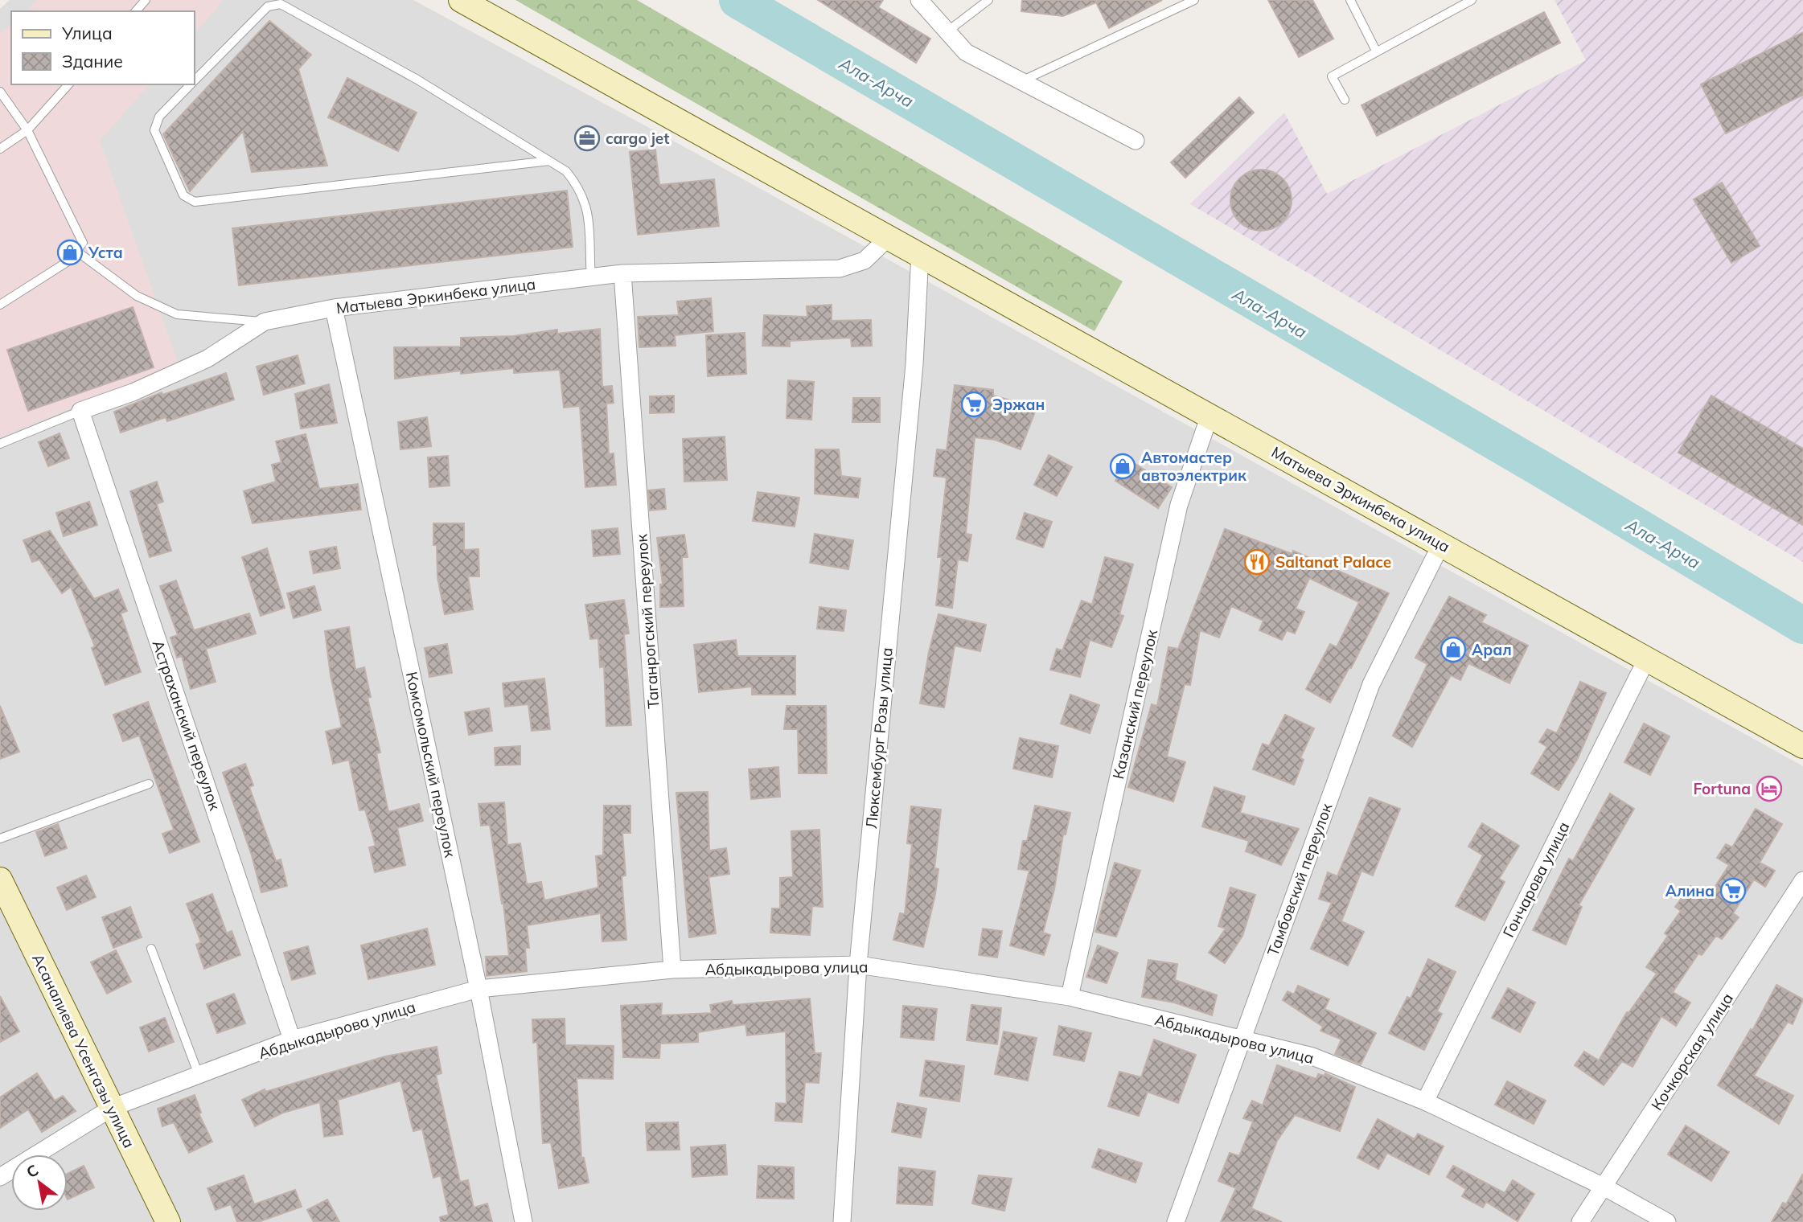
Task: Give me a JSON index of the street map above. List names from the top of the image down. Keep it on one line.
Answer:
{"streets":{"main road":["Матыева Эркинбека улица","Асаналиева Усенгазы улица"],"street":["Таганрогский переулок","Казанский переулок","Астраханский переулок","Люксембург Розы улица","Комсомольский переулок","Тамбовский переулок","Гончарова улица","Абдыкадырова улица","Кочкорская улица"]},"crossings":[["Матыева Эркинбека улица","Таганрогский переулок"],["Матыева Эркинбека улица","Казанский переулок"],["Матыева Эркинбека улица","Астраханский переулок"],["Матыева Эркинбека улица","Люксембург Розы улица"],["Матыева Эркинбека улица","Комсомольский переулок"],["Матыева Эркинбека улица","Тамбовский переулок"],["Матыева Эркинбека улица","Гончарова улица"],["Таганрогский переулок","Абдыкадырова улица"],["Казанский переулок","Абдыкадырова улица"],["Астраханский переулок","Абдыкадырова улица"],["Люксембург Розы улица","Абдыкадырова улица"],["Комсомольский переулок","Абдыкадырова улица"],["Тамбовский переулок","Абдыкадырова улица"],["Гончарова улица","Абдыкадырова улица"],["Абдыкадырова улица","Асаналиева Усенгазы улица"],["Абдыкадырова улица","Кочкорская улица"]],"water":["Ала-Арча"],"places":{"office":["cargo jet"],"shop":["Уста","Автомастер автоэлектрик","Арал"],"supermarket":["Эржан","Алина"],"restaurant":["Saltanat Palace"],"hotel":["Fortuna"]},"legend":["Улица","Здание"],"north":"top left"}
